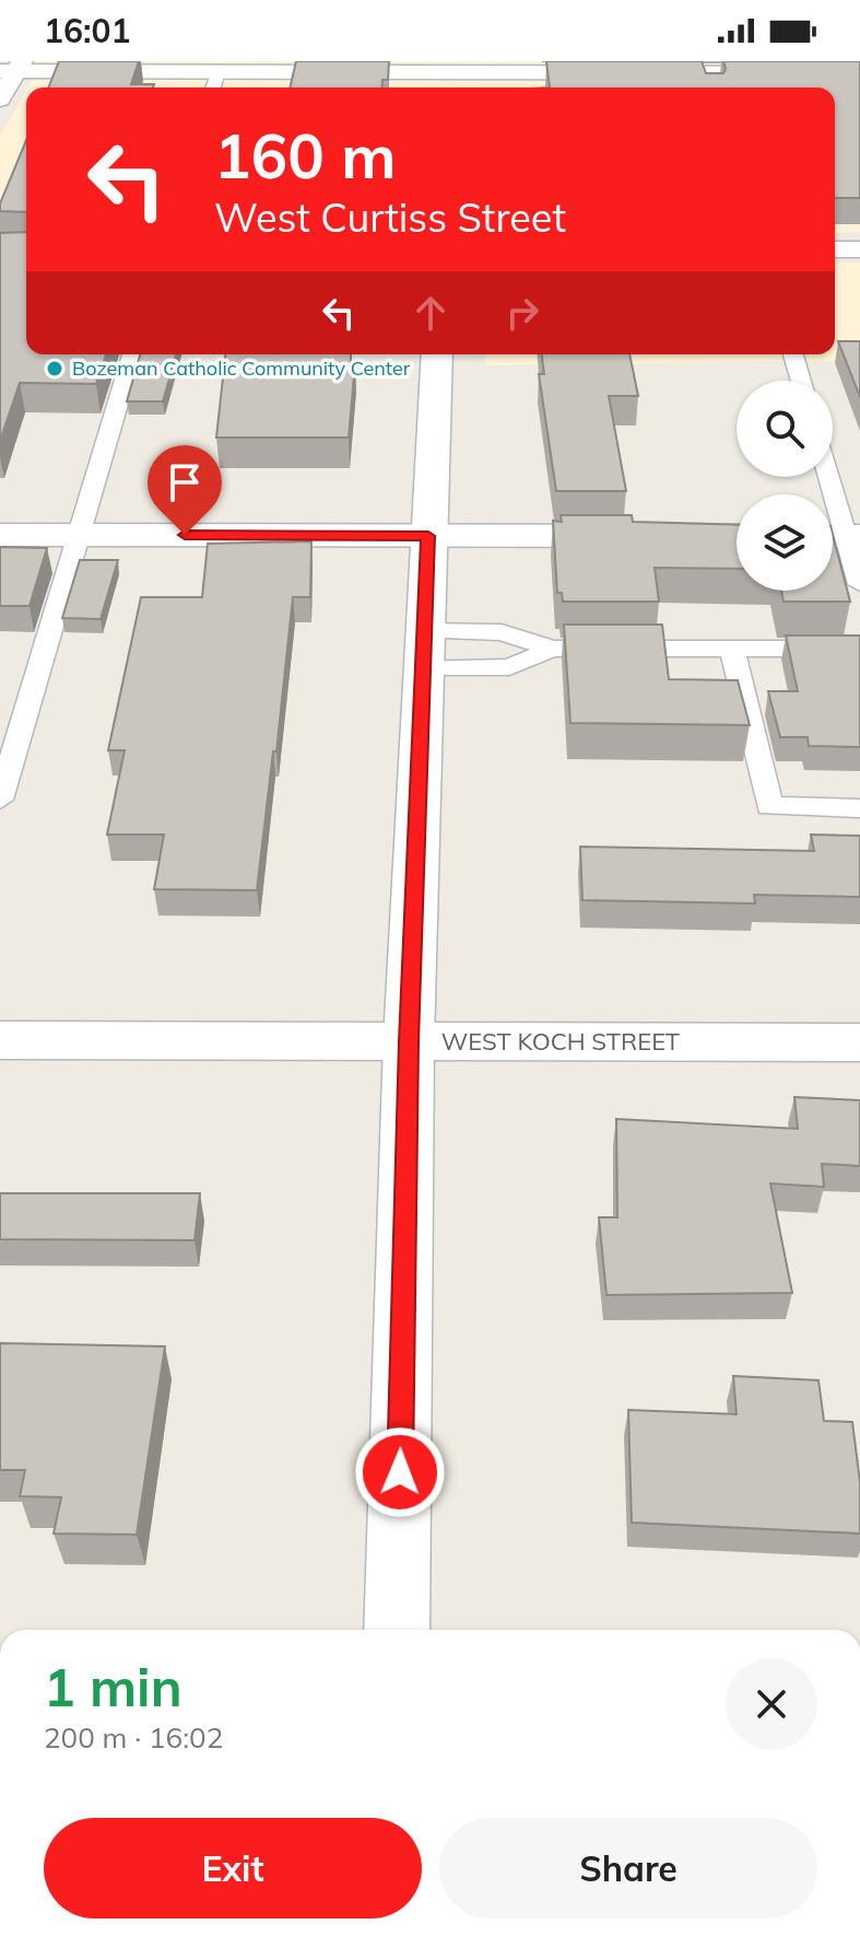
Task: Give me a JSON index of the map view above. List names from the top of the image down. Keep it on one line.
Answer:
{"streets":{"street":["WEST KOCH STREET"]},"places":["Bozeman Catholic Community Center"],"page":{"status":"16:01","turn":["160 m","West Curtiss Street"],"heading":["1 min","200 m · 16:02"],"buttons":["Exit","Share"]}}
